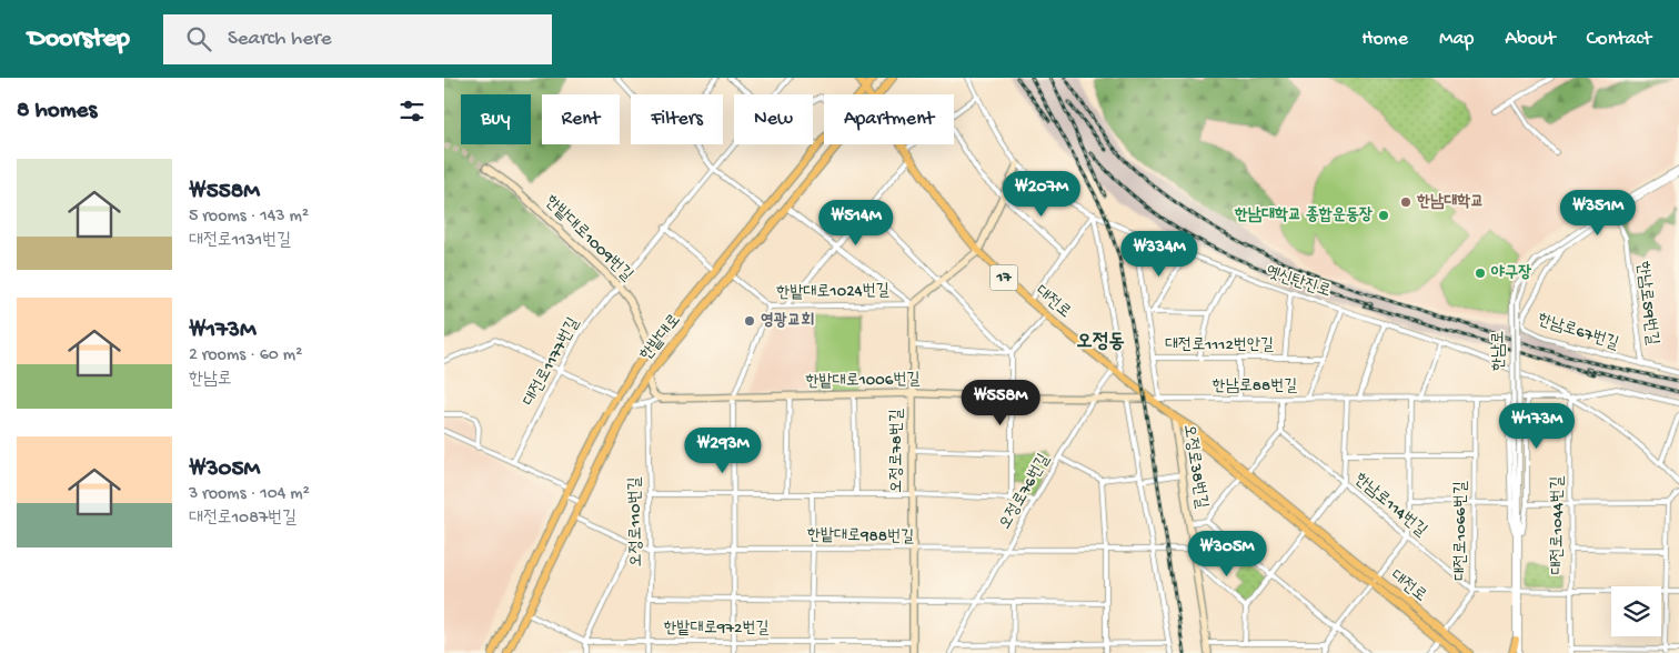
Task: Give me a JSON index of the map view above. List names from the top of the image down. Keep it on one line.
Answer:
{"streets":{"main road":["17","대전로","한밭대로"],"street":["한밭대로1009번길","옛신탄진로","한밭대로1024번길","한남로59번길","한남로67번길","대전로1112번안길","한남로","대전로1177번길","한밭대로1006번길","한남로88번길","오정로78번길","오정로38번길","오정로76번길","한남로114번길","오정로110번길","대전로1044번길","대전로1066번길","한밭대로988번길","한밭대로972번길"]},"crossings":[["한밭대로1009번길","한밭대로"],["한밭대로1009번길","대전로1177번길"],["옛신탄진로","대전로1112번안길"],["옛신탄진로","한남로88번길"],["옛신탄진로","대전로1044번길"],["한밭대로1024번길","한밭대로"],["한밭대로1024번길","오정로78번길"],["대전로","한밭대로"],["대전로","한밭대로1006번길"],["대전로","한남로88번길"],["대전로","오정로38번길"],["대전로","오정로76번길"],["대전로","대전로1066번길"],["한남로59번길","한남로67번길"],["한남로59번길","한남로"],["한밭대로","한밭대로988번길"],["한밭대로","한밭대로972번길"],["한밭대로1006번길","한남로88번길"],["한밭대로1006번길","오정로78번길"],["한밭대로1006번길","오정로76번길"],["한남로88번길","대전로1044번길"],["한남로88번길","대전로1066번길"],["오정로78번길","한밭대로988번길"],["오정로78번길","한밭대로972번길"],["오정로38번길","한밭대로988번길"],["오정로76번길","한밭대로988번길"],["한남로114번길","대전로1066번길"],["오정로110번길","한밭대로988번길"],["오정로110번길","한밭대로972번길"]],"districts":["오정동"],"places":["한남대학교","한남대학교 종합운동장","야구장","영광교회"],"page":{"header":"Doorstep","search":"Search here","nav":["Home","Map","About","Contact"],"heading":"8 homes","chip":["Buy","Rent","Filters","New","Apartment"],"list":[{"name":"₩558M","note":"5 rooms · 143 m² · 대전로1131번길"},{"name":"₩173M","note":"2 rooms · 60 m² · 한남로"},{"name":"₩305M","note":"3 rooms · 104 m² · 대전로1087번길"}],"price":["₩207M","₩351M","₩514M","₩334M","₩558M","₩173M","₩293M","₩305M"]}}
